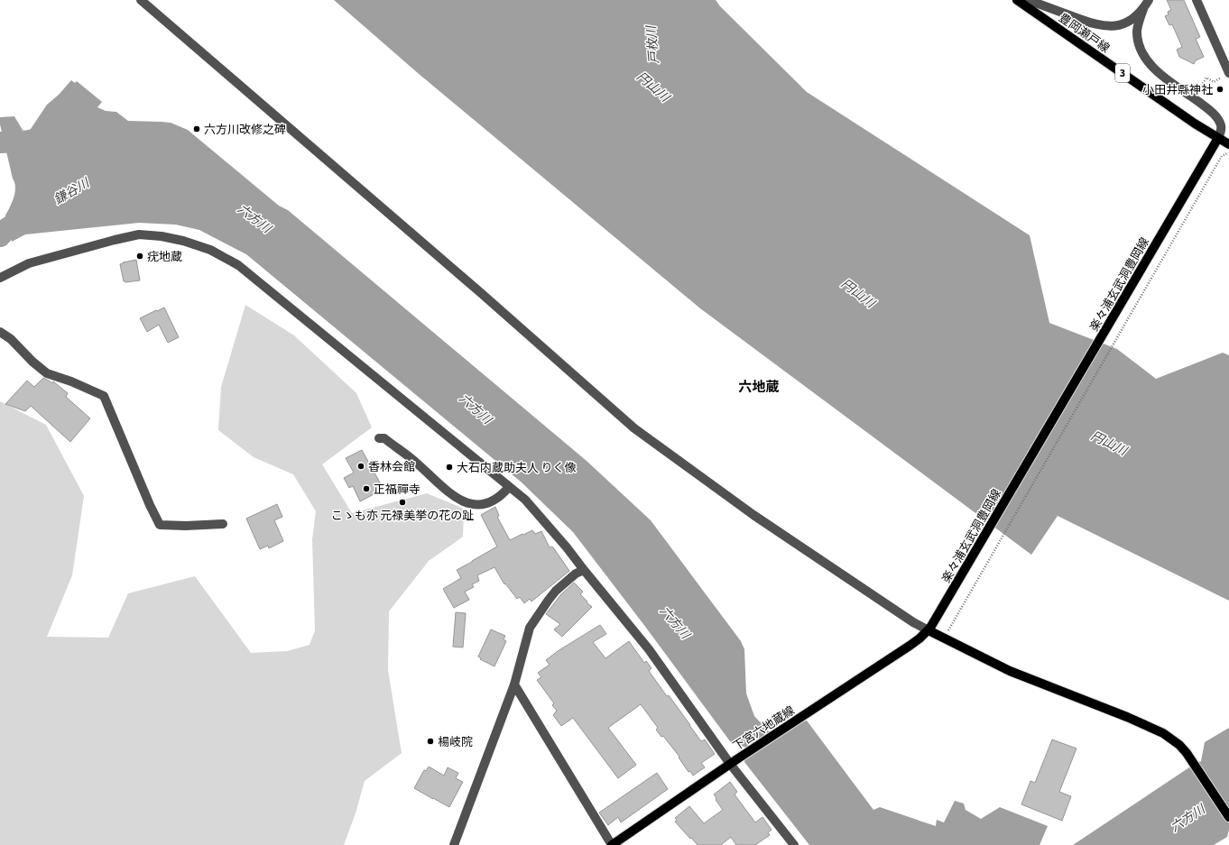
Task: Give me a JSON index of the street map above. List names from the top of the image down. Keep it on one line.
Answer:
{"streets":{"main road":["豊岡瀬戸線","3","楽々浦玄武洞豊岡線","下宮六地蔵線"]},"crossings":[["豊岡瀬戸線","楽々浦玄武洞豊岡線"],["楽々浦玄武洞豊岡線","下宮六地蔵線"]],"districts":["六地蔵"],"water":["戸枚川","円山川","鎌谷川","六方川"],"places":["小田井縣神社","六方川改修之碑","疣地蔵","香林会館","大石内蔵助夫人 りく像","正福禪寺","こゝも亦 元禄美挙の花の趾","楊岐院"]}
